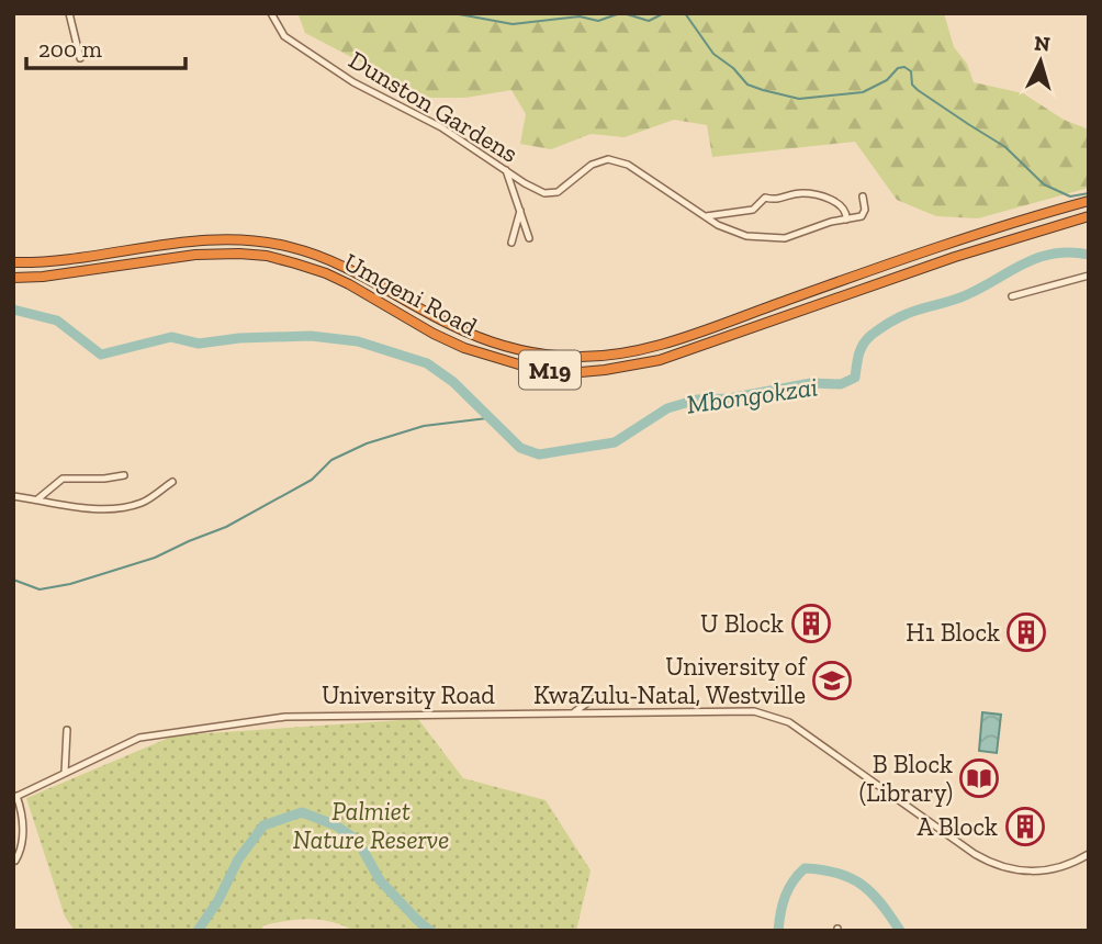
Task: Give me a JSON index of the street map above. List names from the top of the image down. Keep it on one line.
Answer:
{"streets":{"highway":["Umgeni Road","M19"],"street":["Dunston Gardens","University Road"]},"water":["Mbongokzai"],"parks":["Palmiet Nature Reserve"],"places":{"building":["U Block","H1 Block","A Block"],"school or university":["University of KwaZulu-Natal, Westville"],"library":["B Block (Library)"]},"scale_bar":"200 m","north":"top"}
